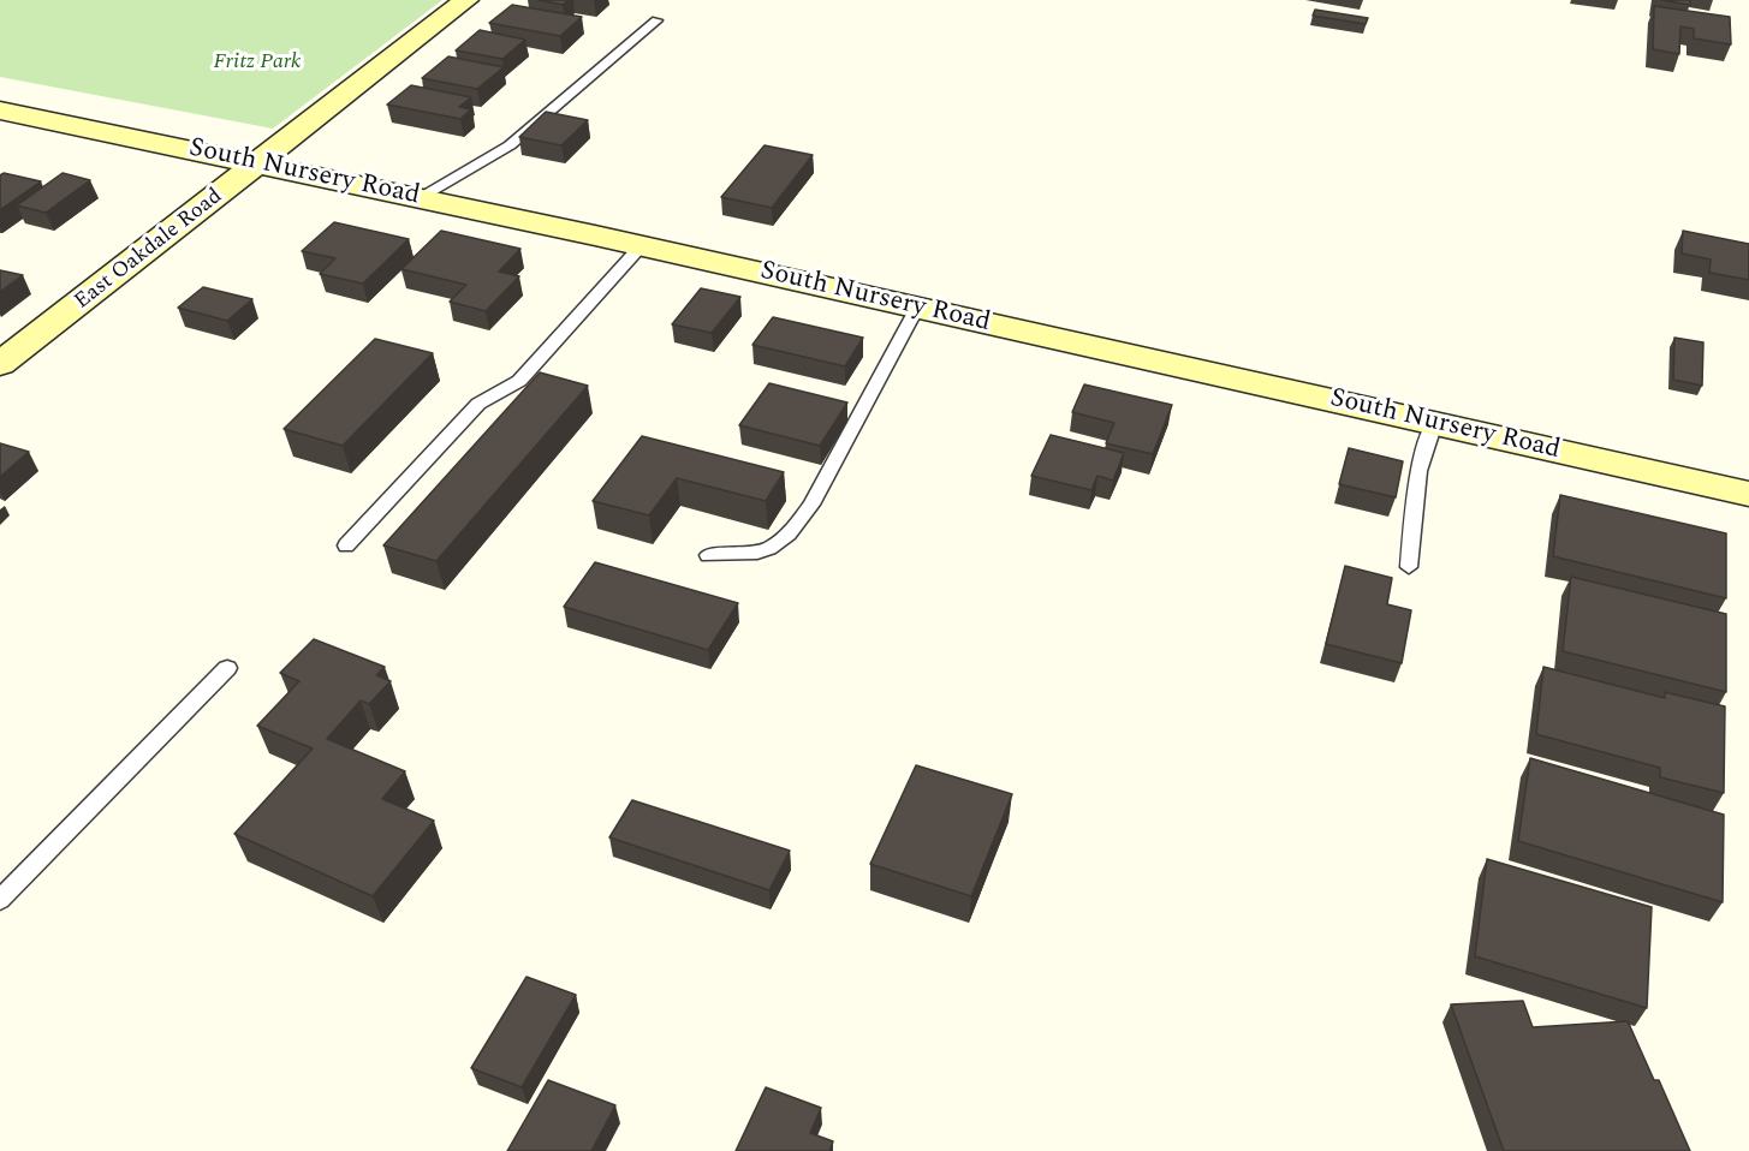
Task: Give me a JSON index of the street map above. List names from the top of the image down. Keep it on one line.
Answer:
{"streets":{"street":["South Nursery Road","East Oakdale Road"]},"crossings":[["South Nursery Road","East Oakdale Road"]],"parks":["Fritz Park"]}
